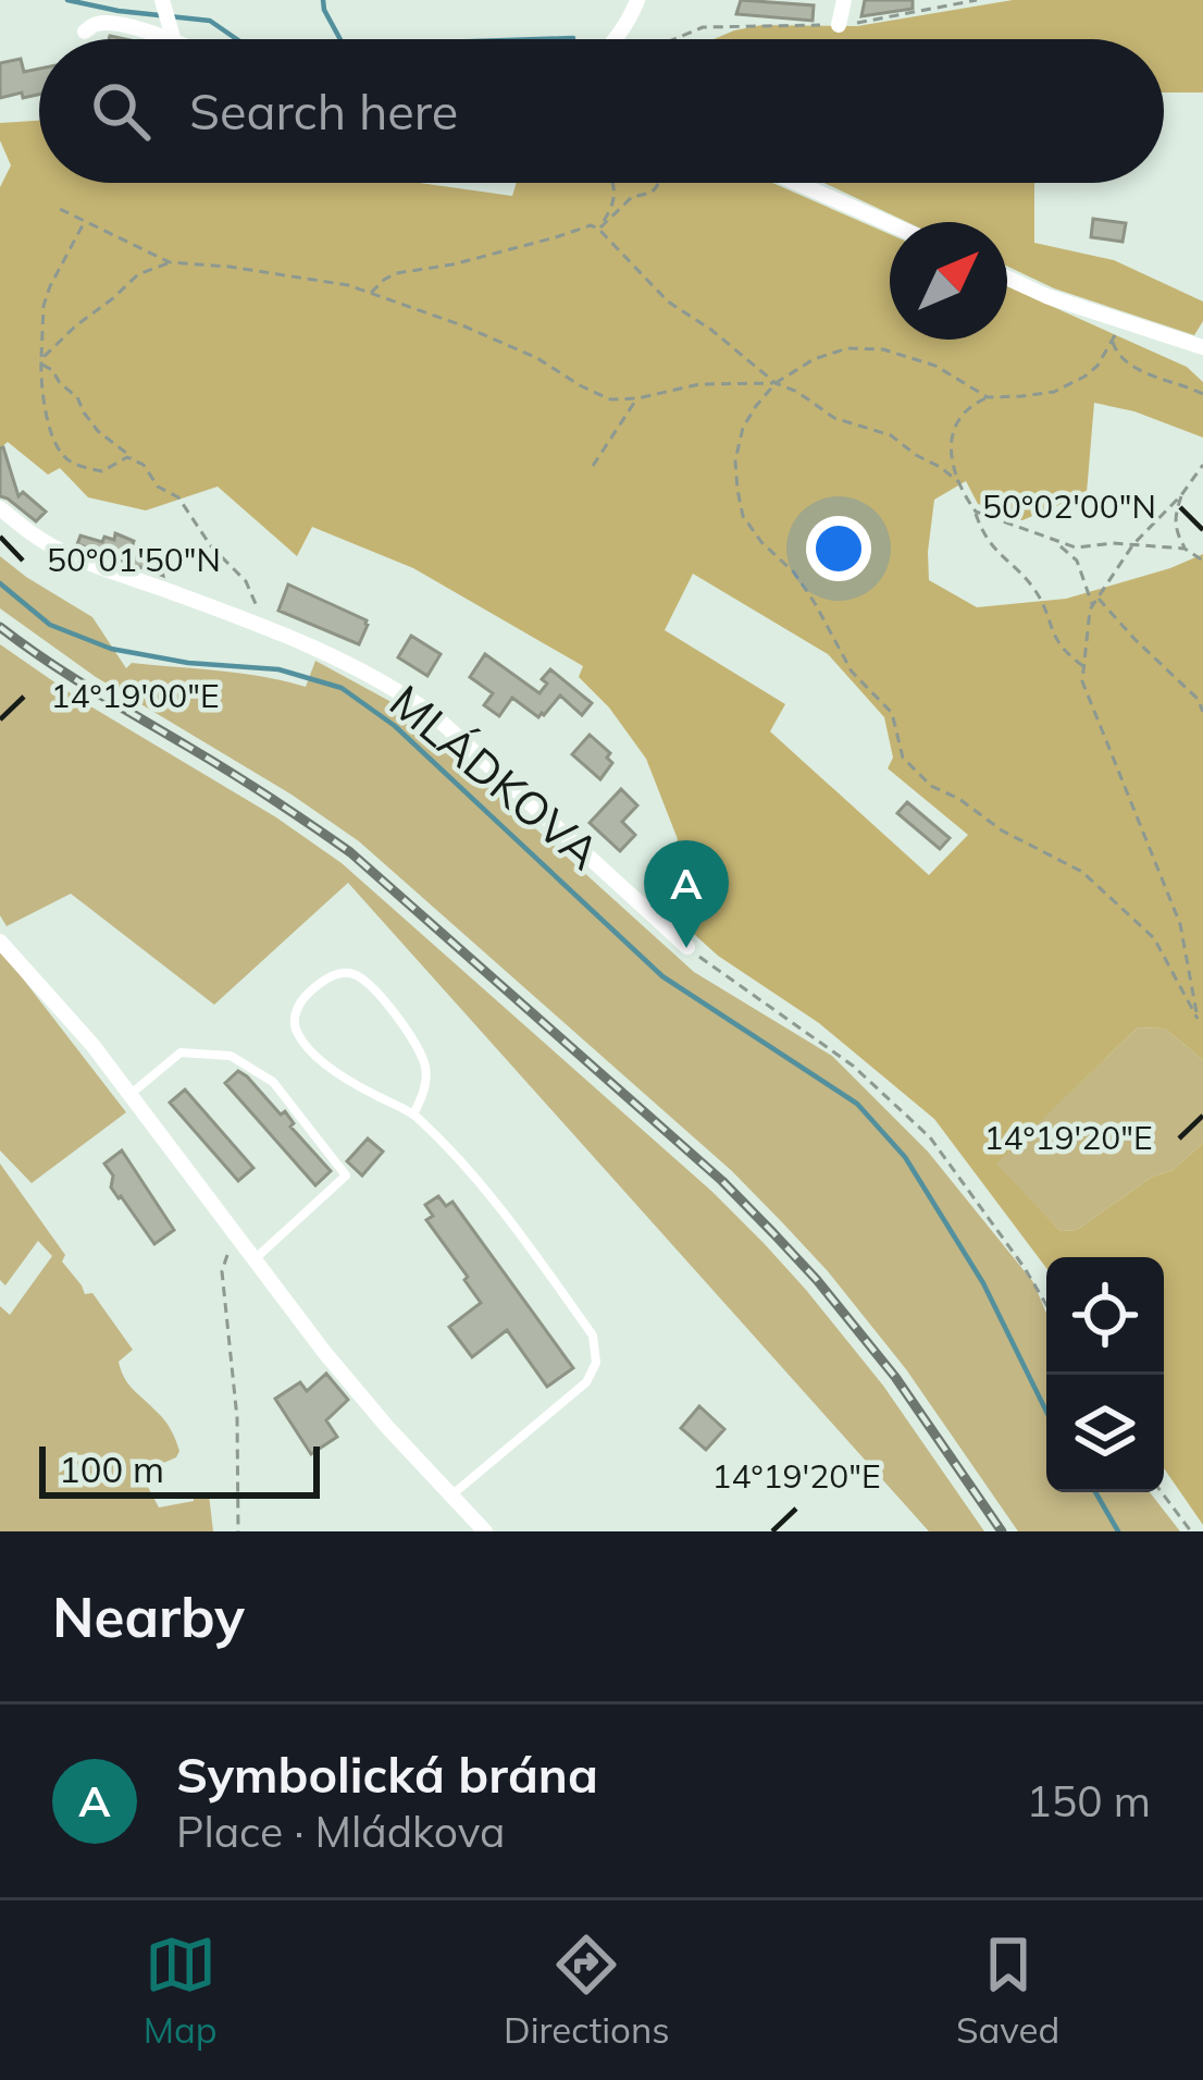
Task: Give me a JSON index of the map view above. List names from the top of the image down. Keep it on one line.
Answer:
{"streets":{"street":["MLÁDKOVA"]},"scale_bar":"100 m","north":"top right","page":{"search":"Search here","pins":"A","scale":"100 m","heading":"Nearby","list":[{"mark":"A","name":"Symbolická brána","note":"Place · Mládkova","value":"150 m"}],"nav":["Map","Directions","Saved"]},"coordinates":["50°02'00\"N","50°01'50\"N","14°19'00\"E","14°19'20\"E"]}
